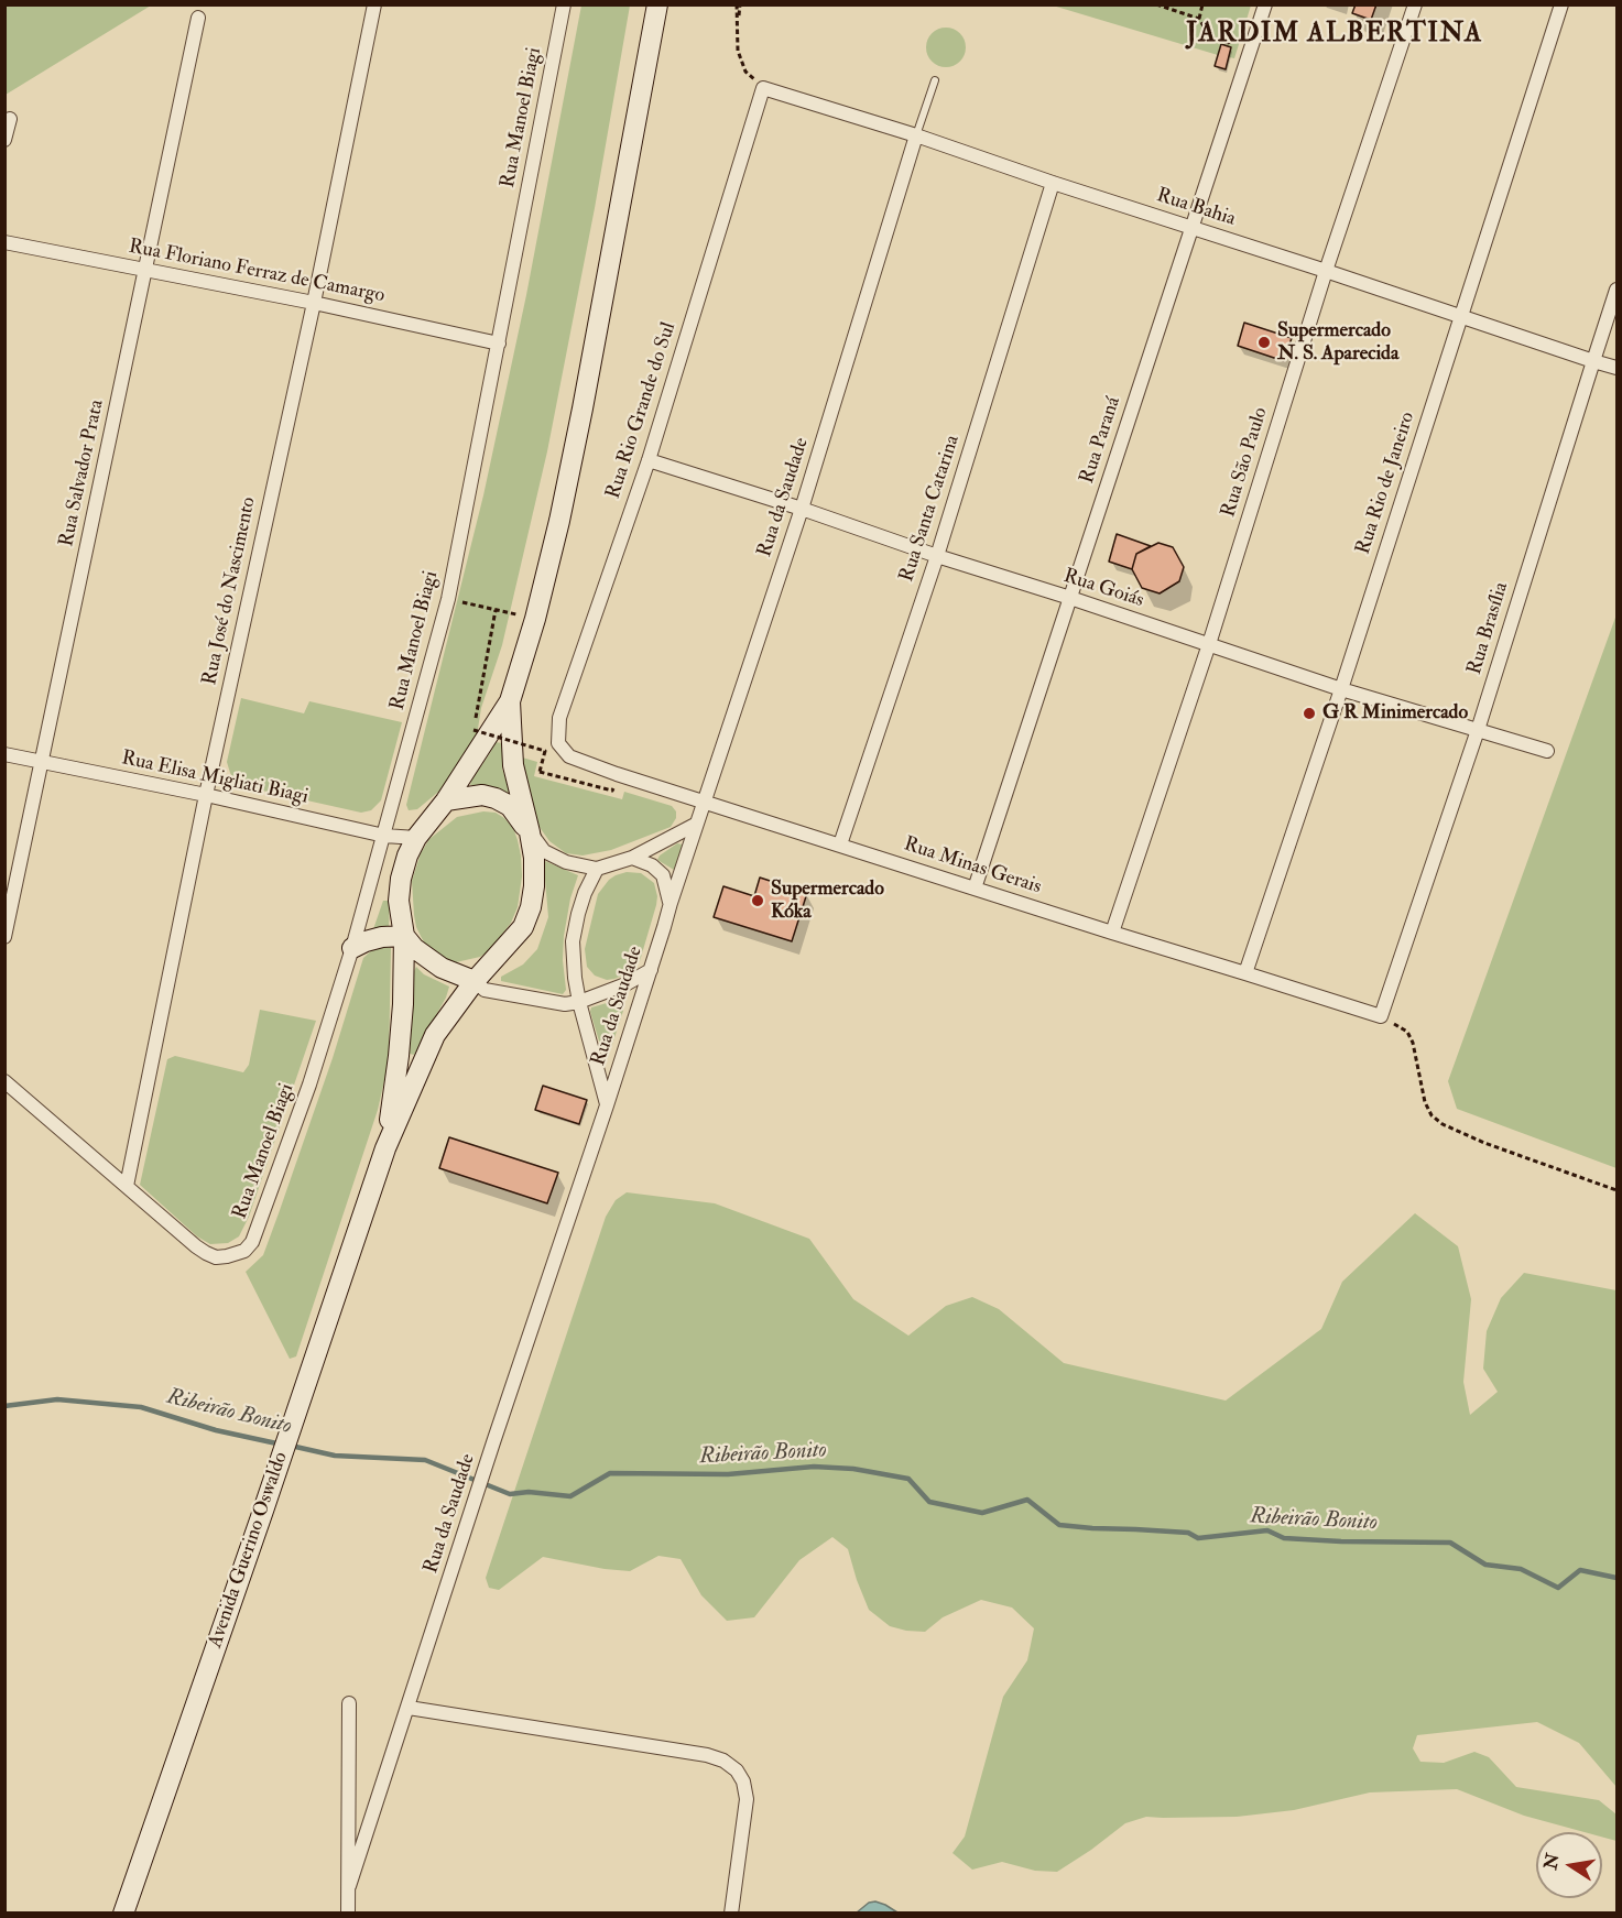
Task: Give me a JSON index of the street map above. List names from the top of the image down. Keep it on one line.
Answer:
{"streets":{"main road":["Avenida Guerino Oswaldo"],"street":["Rua Manoel Biagi","Rua Bahia","Rua Floriano Ferraz de Camargo","Rua Rio Grande do Sul","Rua Paraná","Rua São Paulo","Rua Salvador Prata","Rua Rio de Janeiro","Rua da Saudade","Rua Santa Catarina","Rua Goiás","Rua José do Nascimento","Rua Brasília","Rua Elisa Migliati Biagi","Rua Minas Gerais"]},"crossings":[["Rua Manoel Biagi","Rua Floriano Ferraz de Camargo"],["Rua Manoel Biagi","Rua José do Nascimento"],["Rua Manoel Biagi","Rua Elisa Migliati Biagi"],["Rua Bahia","Rua Rio Grande do Sul"],["Rua Bahia","Rua Paraná"],["Rua Bahia","Rua São Paulo"],["Rua Bahia","Rua Rio de Janeiro"],["Rua Bahia","Rua da Saudade"],["Rua Bahia","Rua Santa Catarina"],["Rua Bahia","Rua Brasília"],["Rua Floriano Ferraz de Camargo","Rua Salvador Prata"],["Rua Floriano Ferraz de Camargo","Rua José do Nascimento"],["Rua Rio Grande do Sul","Rua Goiás"],["Rua Rio Grande do Sul","Rua Minas Gerais"],["Rua Paraná","Rua Goiás"],["Rua Paraná","Rua Minas Gerais"],["Rua São Paulo","Rua Goiás"],["Rua São Paulo","Rua Minas Gerais"],["Rua Salvador Prata","Rua Elisa Migliati Biagi"],["Rua Rio de Janeiro","Rua Goiás"],["Rua Rio de Janeiro","Rua Minas Gerais"],["Rua da Saudade","Rua Goiás"],["Rua da Saudade","Rua Minas Gerais"],["Rua Santa Catarina","Rua Goiás"],["Rua Santa Catarina","Rua Minas Gerais"],["Rua Goiás","Rua Brasília"],["Rua José do Nascimento","Rua Elisa Migliati Biagi"],["Rua Brasília","Rua Minas Gerais"],["Rua Elisa Migliati Biagi","Avenida Guerino Oswaldo"]],"districts":["JARDIM ALBERTINA"],"water":["Ribeirão Bonito"],"places":["Supermercado N. S. Aparecida","G R Minimercado","Supermercado Kóka"],"north":"left"}
